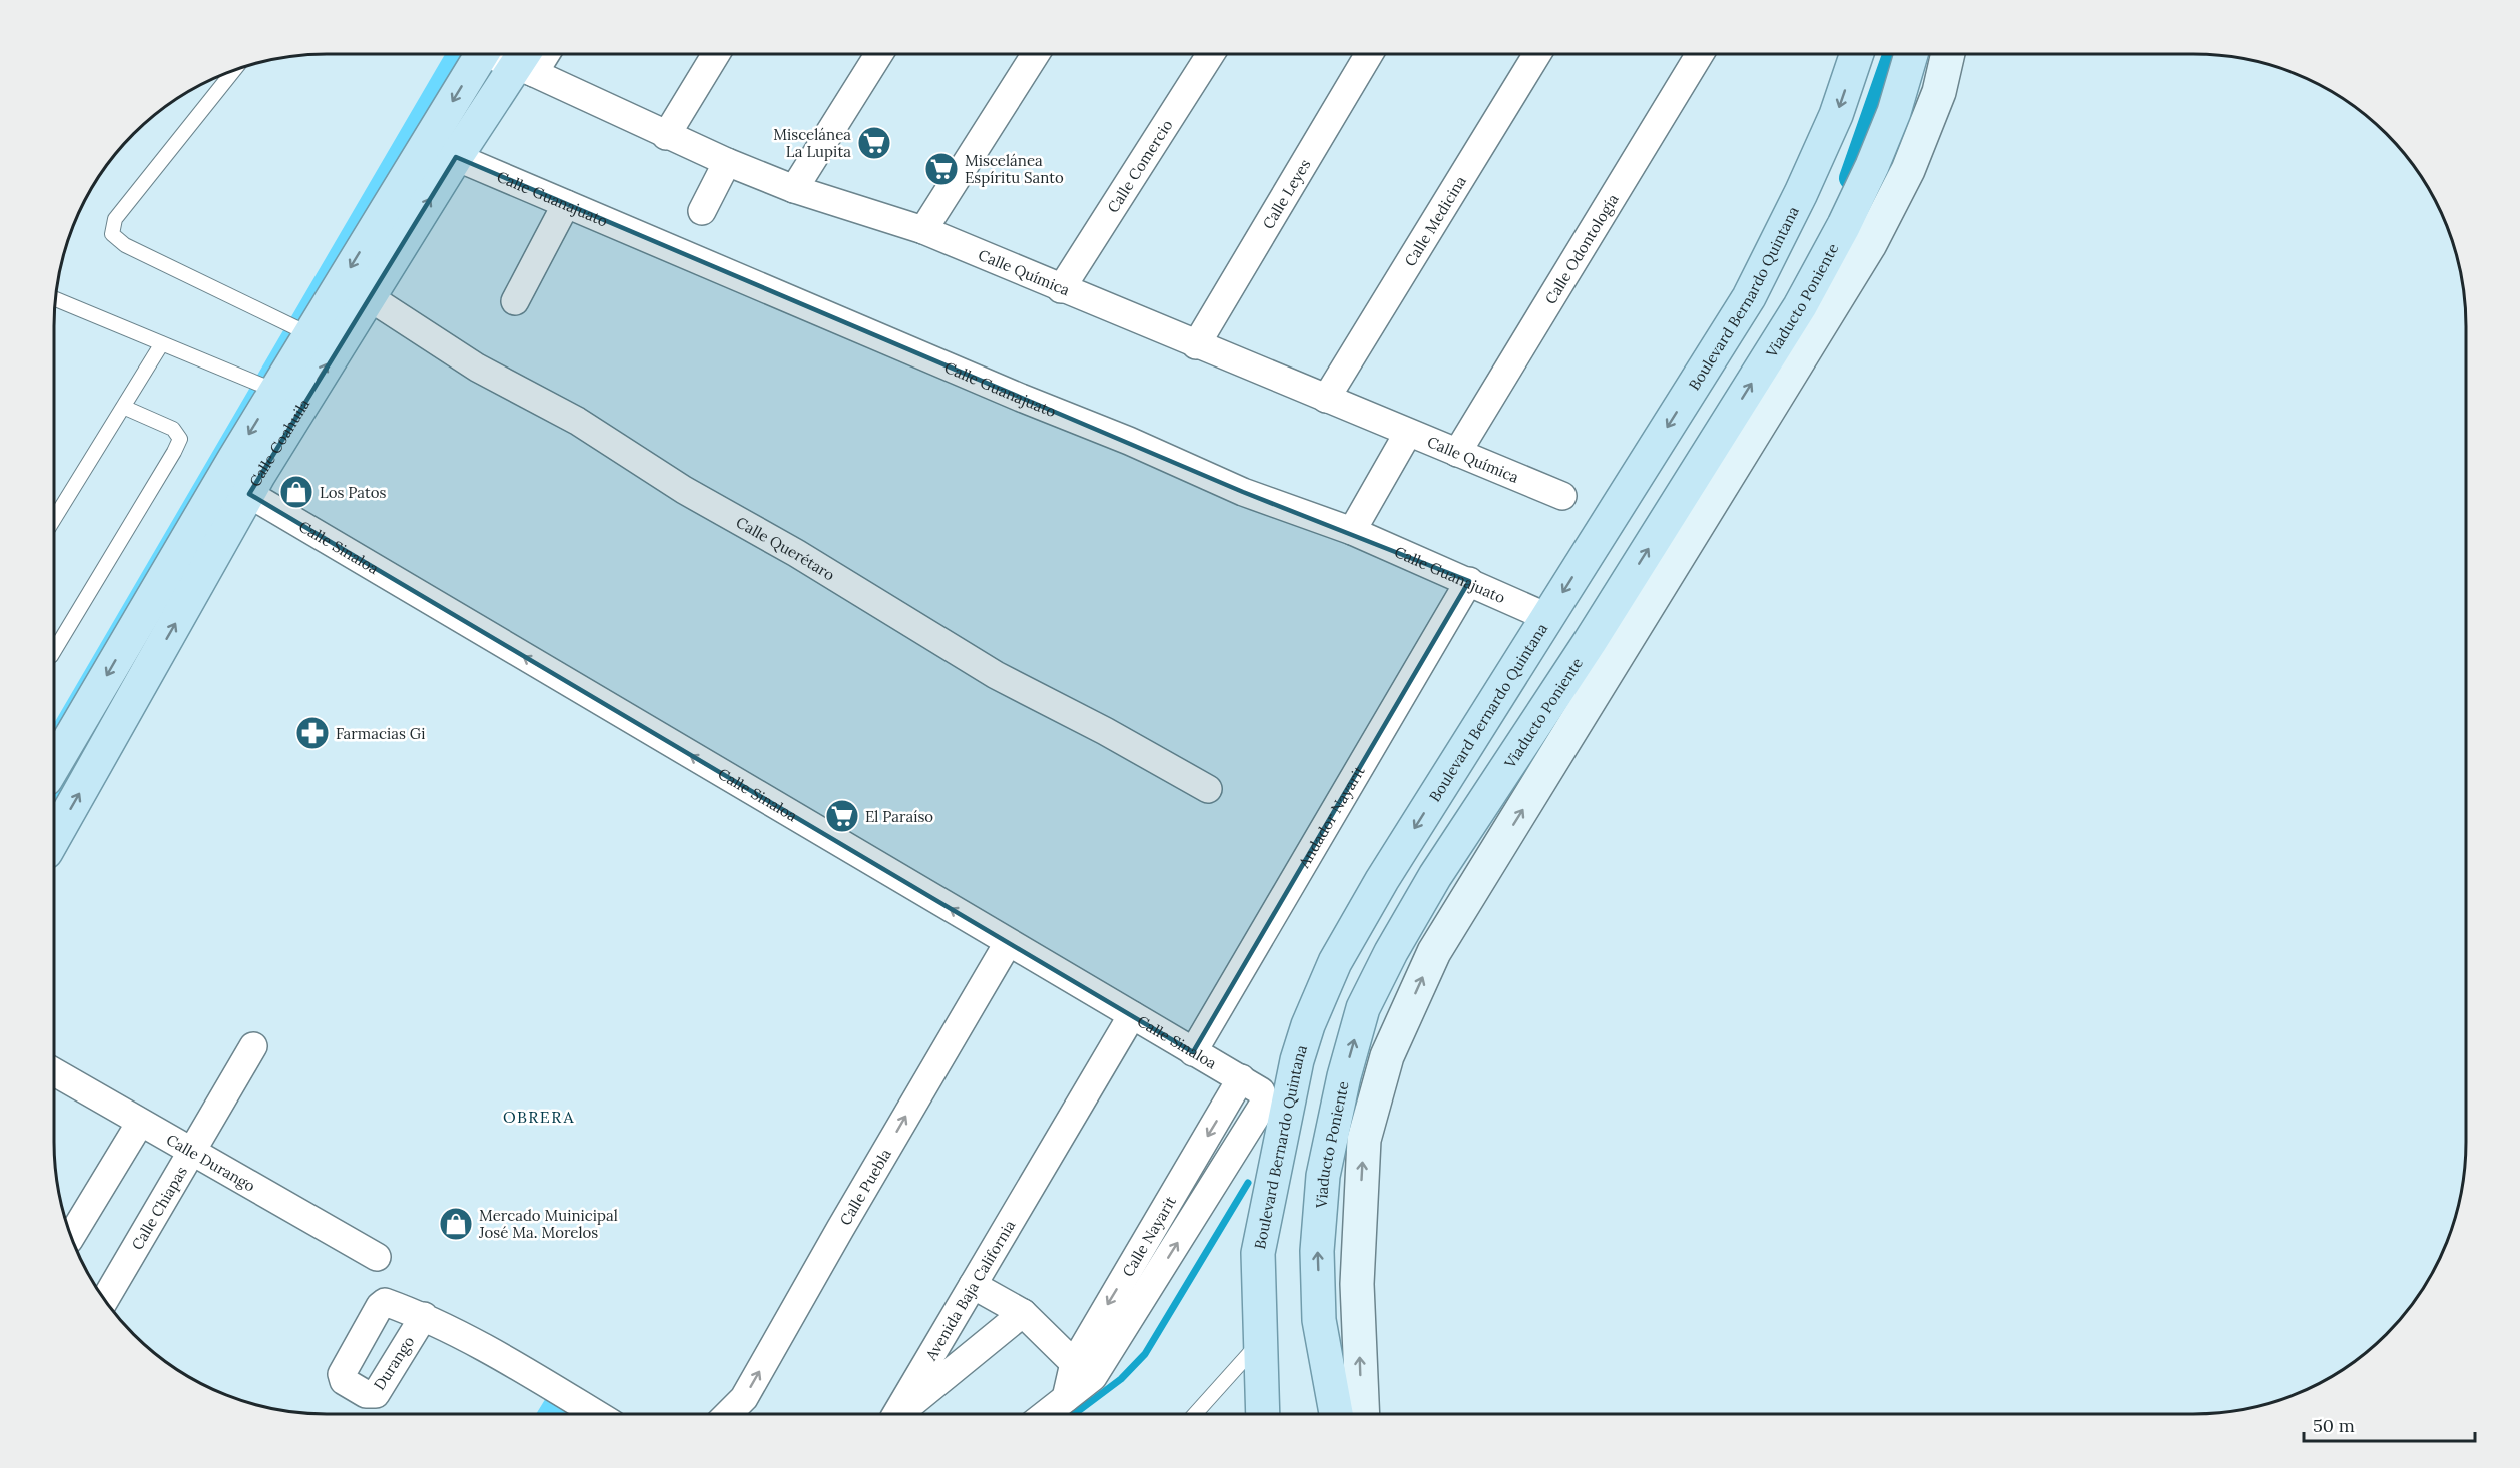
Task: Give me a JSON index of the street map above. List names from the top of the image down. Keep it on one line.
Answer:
{"streets":{"main road":["Boulevard Bernardo Quintana","Viaducto Poniente","Calle Coahuila"],"street":["Calle Comercio","Calle Leyes","Calle Guanajuato","Calle Medicina","Calle Odontología","Calle Química","Calle Sinaloa","Calle Querétaro","Andador Nayarit","Calle Durango","Calle Puebla","Calle Chiapas","Calle Nayarit","Avenida Baja California","Durango"]},"crossings":[["Calle Comercio","Calle Química"],["Calle Leyes","Calle Química"],["Calle Guanajuato","Boulevard Bernardo Quintana"],["Calle Guanajuato","Calle Coahuila"],["Calle Guanajuato","Andador Nayarit"],["Calle Medicina","Calle Química"],["Calle Odontología","Calle Química"],["Calle Química","Calle Coahuila"],["Calle Coahuila","Calle Sinaloa"],["Calle Coahuila","Calle Querétaro"],["Calle Sinaloa","Andador Nayarit"],["Calle Sinaloa","Calle Puebla"],["Calle Sinaloa","Calle Nayarit"],["Calle Sinaloa","Avenida Baja California"],["Calle Durango","Calle Chiapas"]],"one_way":["Boulevard Bernardo Quintana","Viaducto Poniente","Calle Sinaloa","Calle Puebla"],"districts":["OBRERA"],"places":{"supermarket":["Miscelánea La Lupita","Miscelánea Espíritu Santo","El Paraíso"],"shop":["Los Patos","Mercado Muinicipal José Ma. Morelos"],"pharmacy":["Farmacias Gi"]},"scale_bar":"50 m"}
